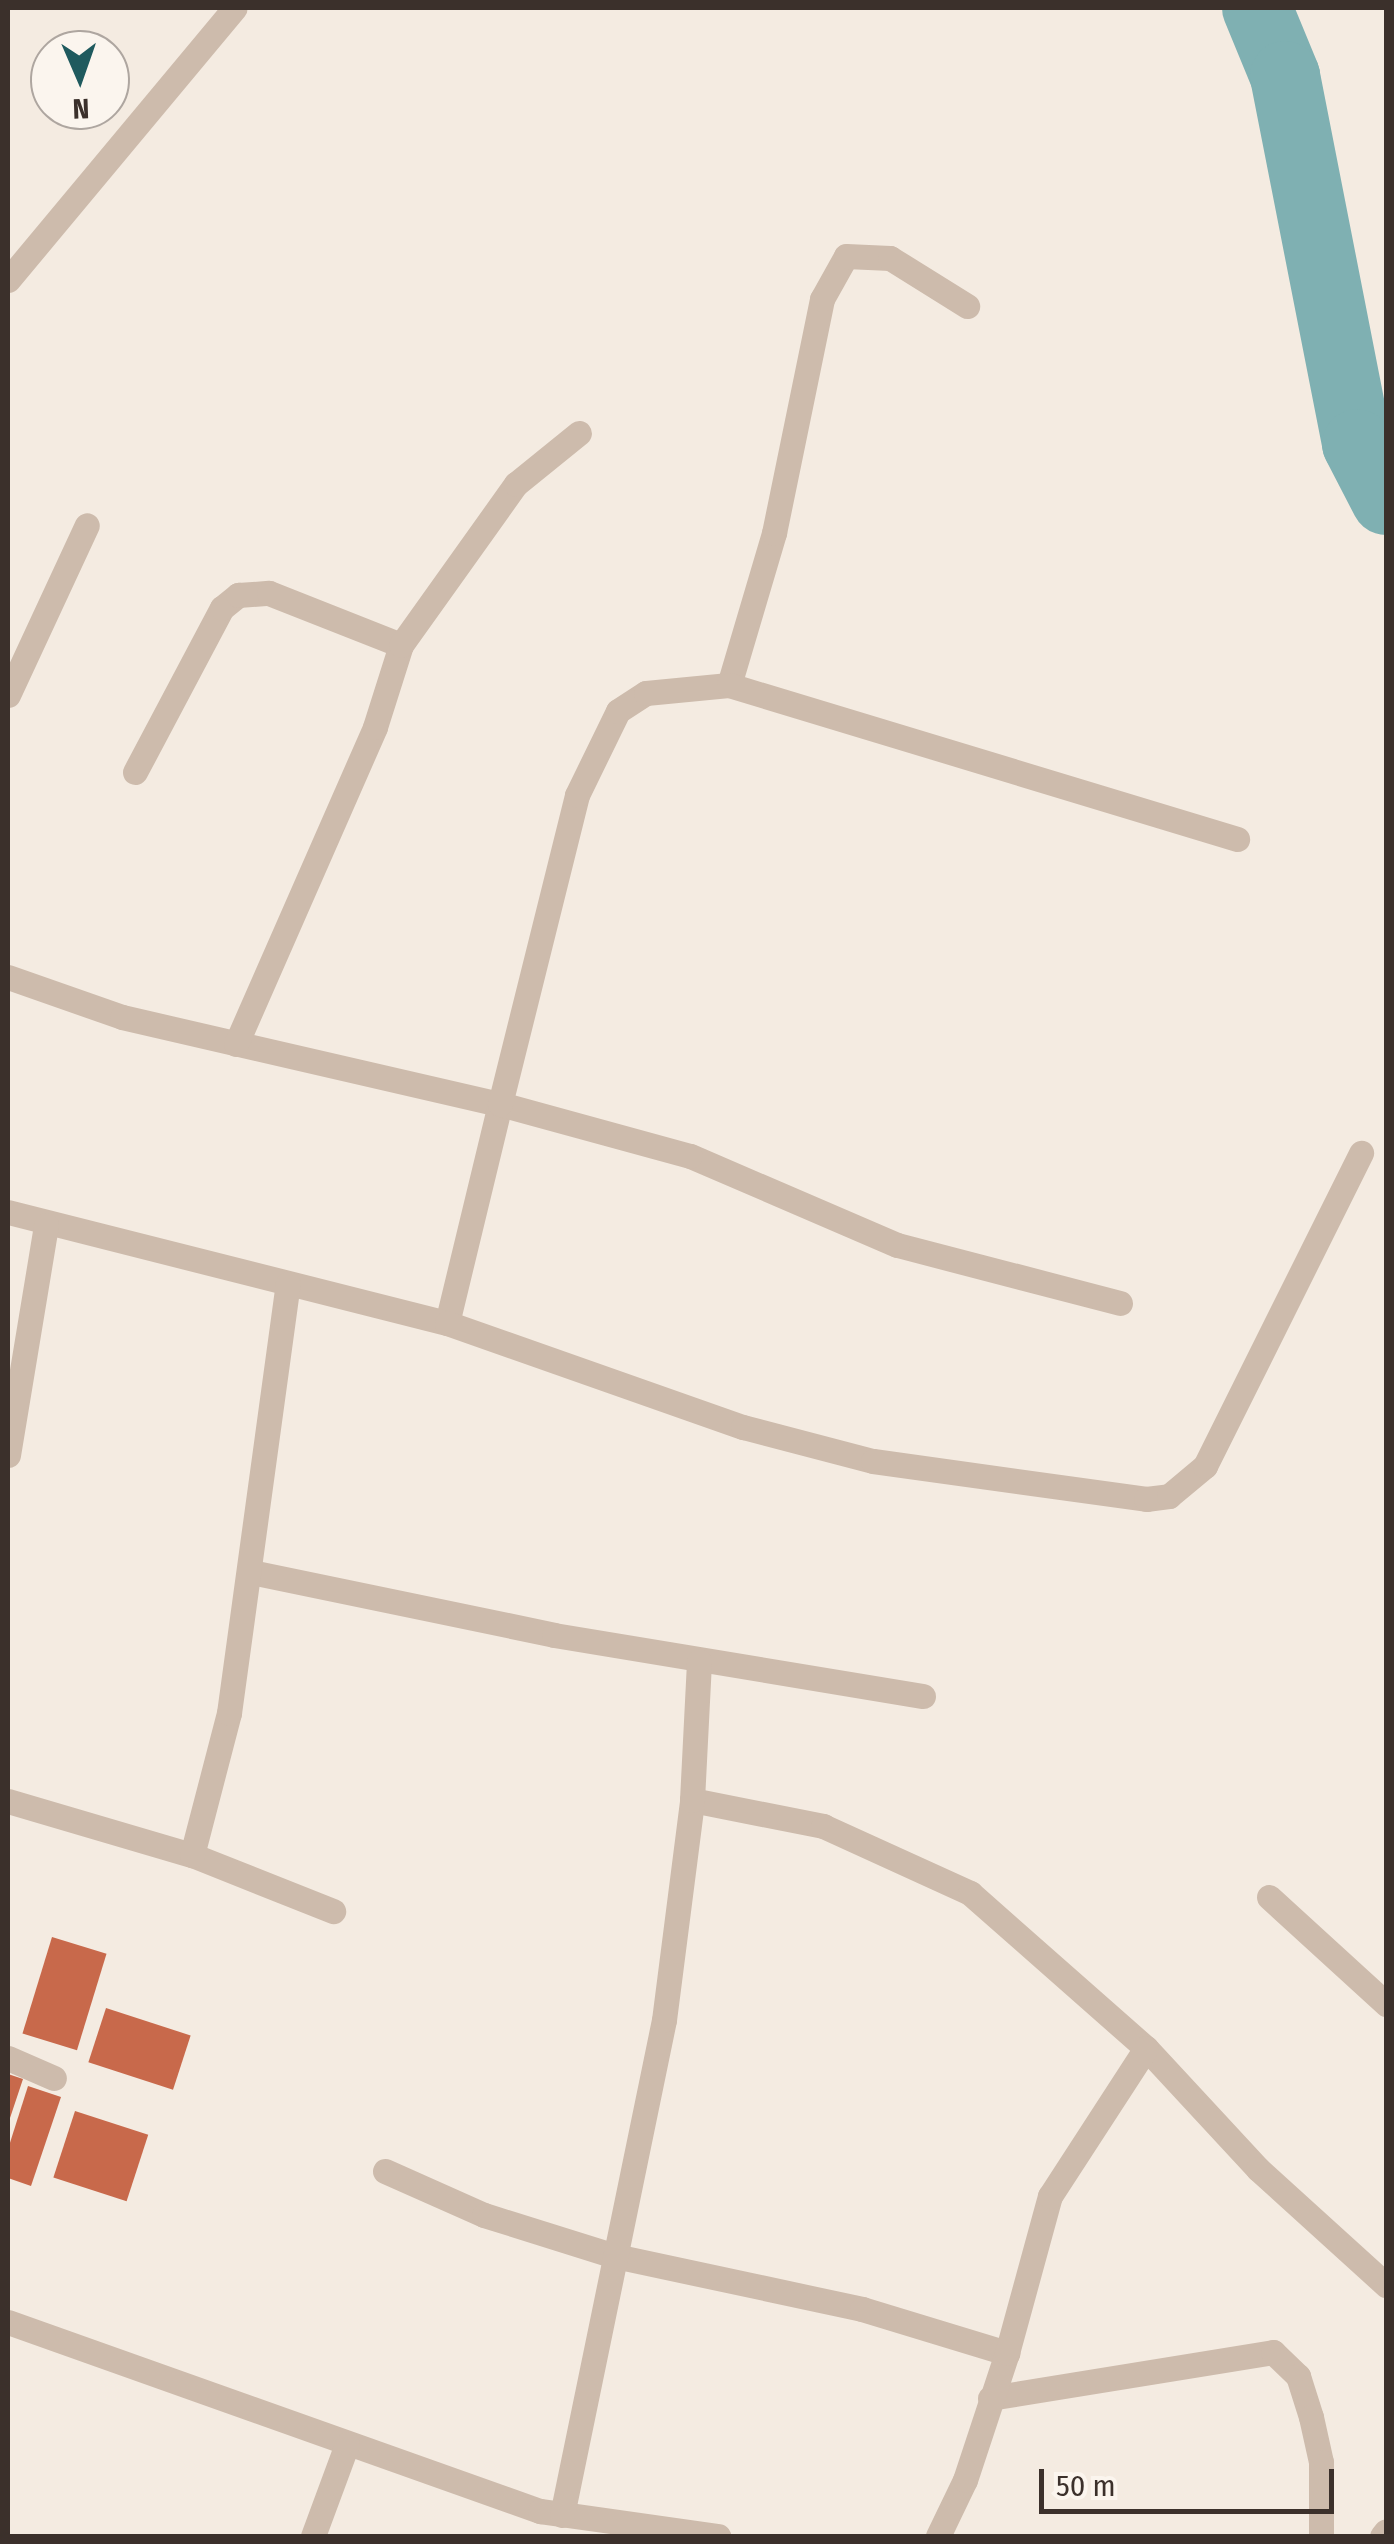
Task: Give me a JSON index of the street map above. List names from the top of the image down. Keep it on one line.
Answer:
{"scale_bar":"50 m","north":"bottom"}
